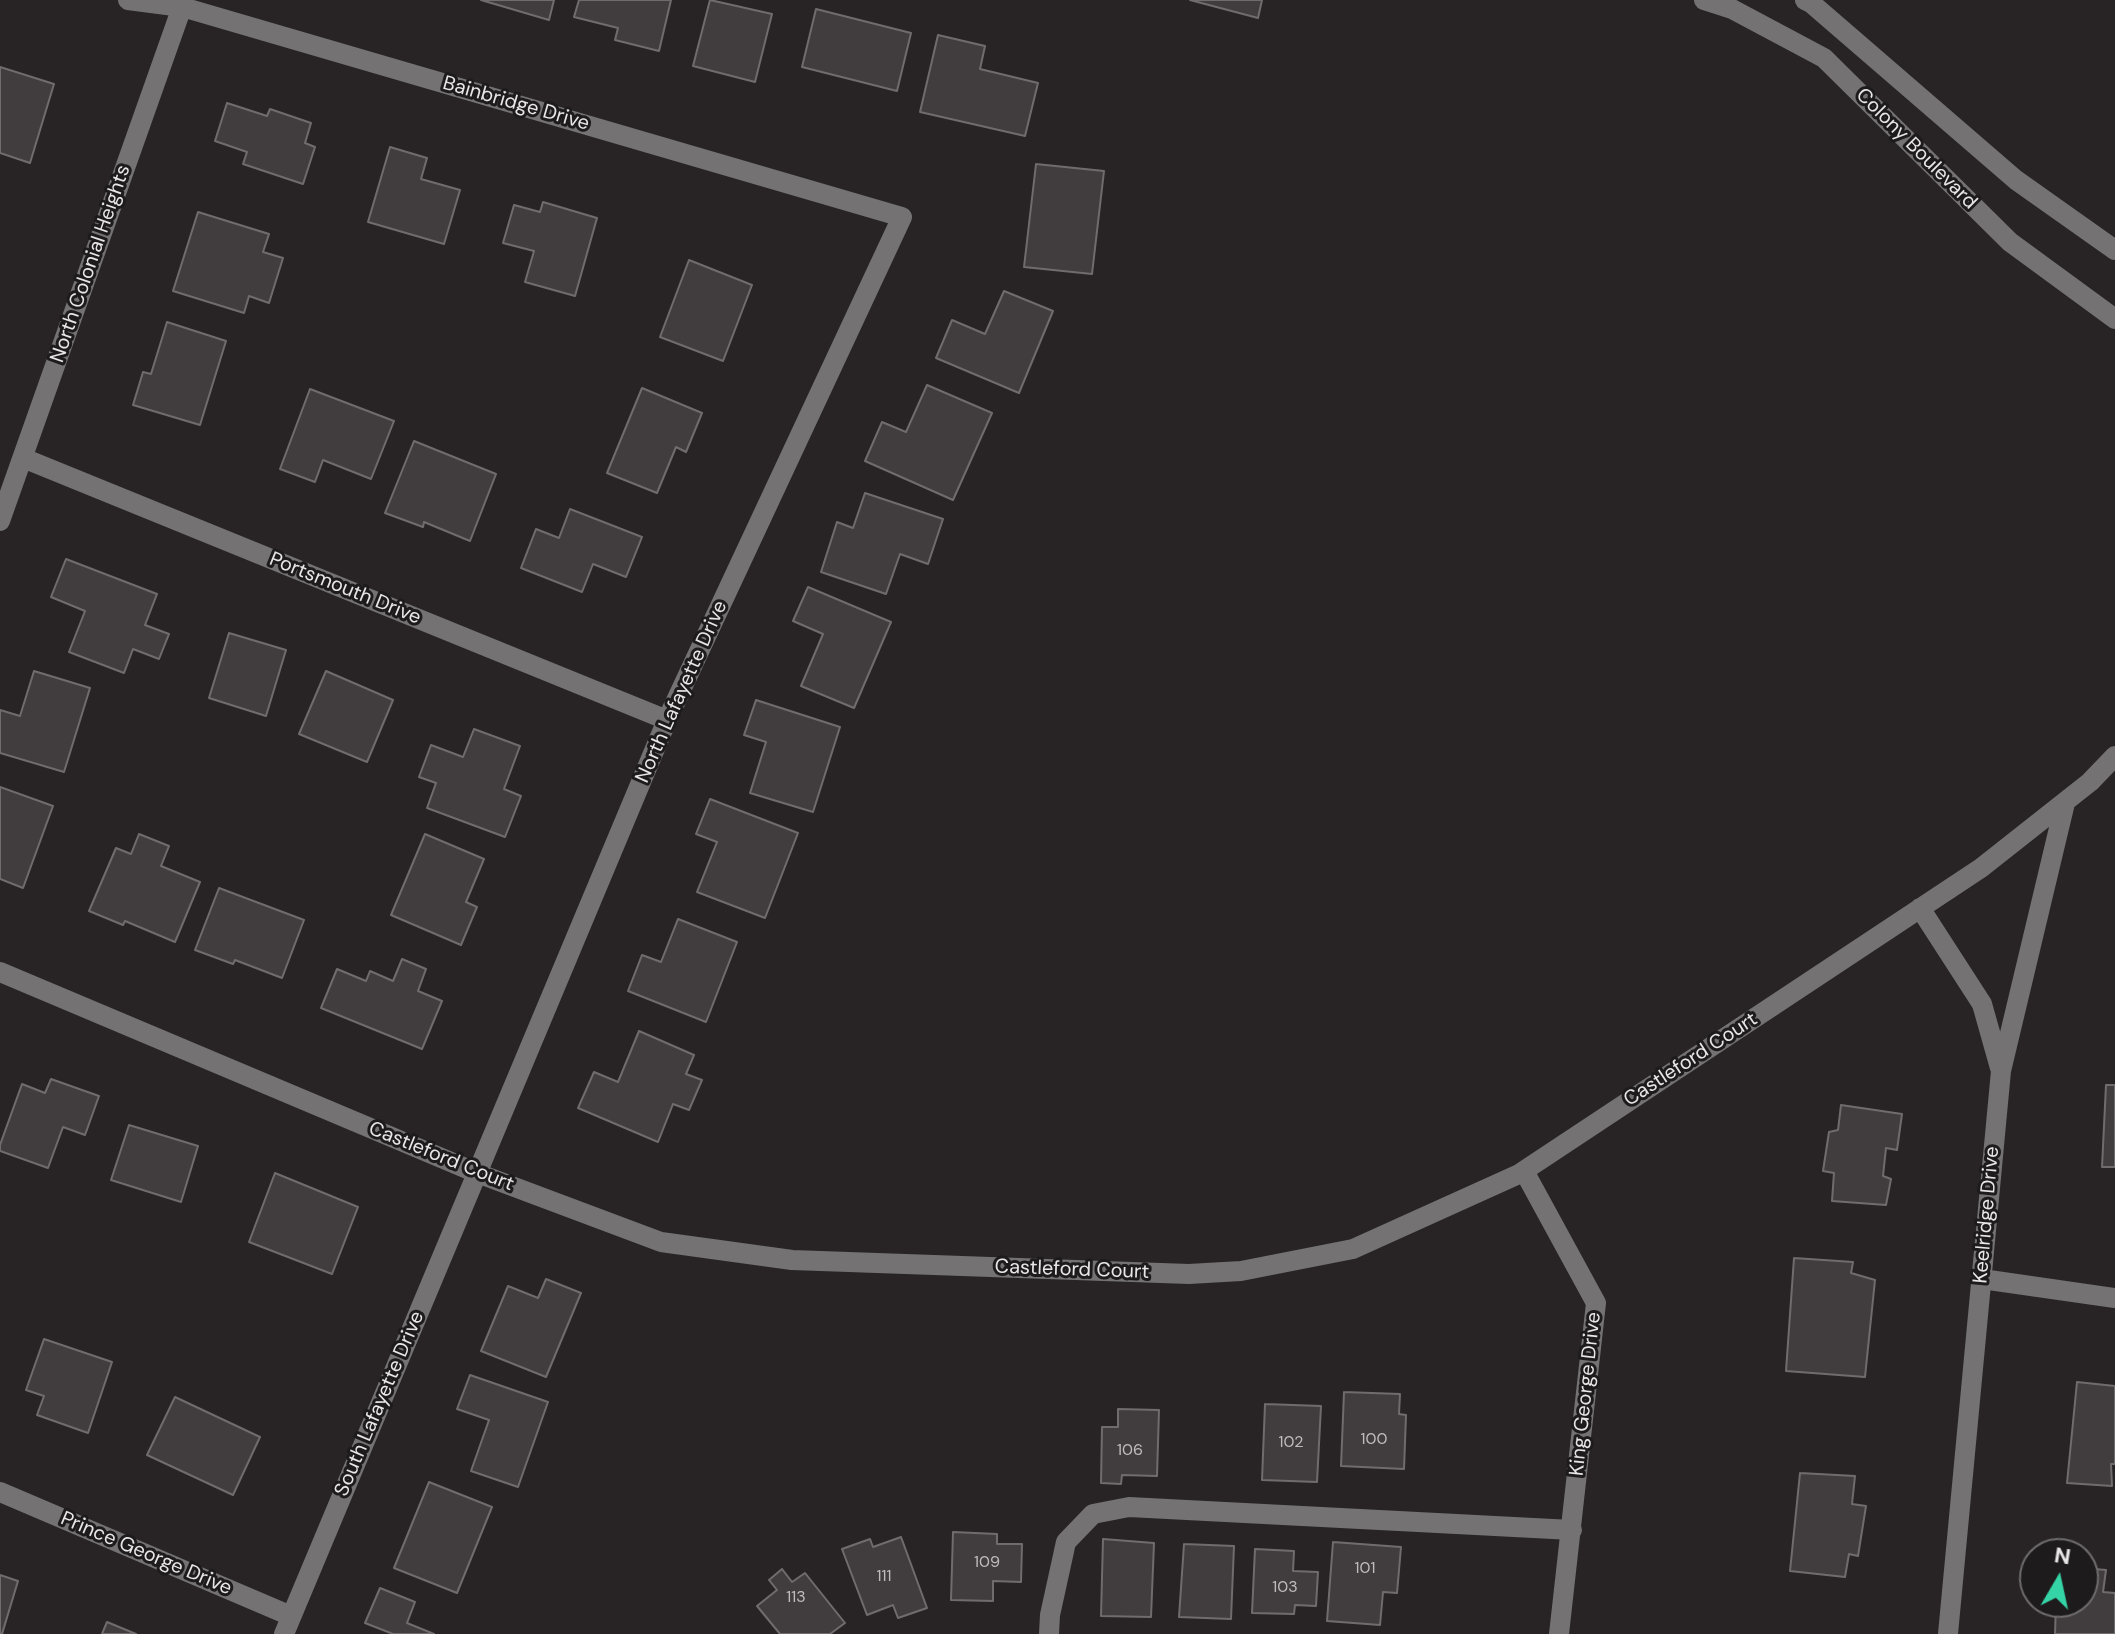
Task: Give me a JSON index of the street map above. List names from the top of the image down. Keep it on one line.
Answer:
{"streets":{"street":["Bainbridge Drive","Colony Boulevard","North Colonial Heights","Portsmouth Drive","North Lafayette Drive","Castleford Court","Keelridge Drive","King George Drive","South Lafayette Drive","Prince George Drive"]},"crossings":[["Bainbridge Drive","North Colonial Heights"],["Bainbridge Drive","North Lafayette Drive"],["North Colonial Heights","Portsmouth Drive"],["Portsmouth Drive","North Lafayette Drive"],["North Lafayette Drive","Castleford Court"],["North Lafayette Drive","South Lafayette Drive"],["Castleford Court","Keelridge Drive"],["Castleford Court","King George Drive"],["Castleford Court","South Lafayette Drive"],["South Lafayette Drive","Prince George Drive"]],"house_numbers":["100","102","106","109","101","111","103","113"],"north":"top"}
